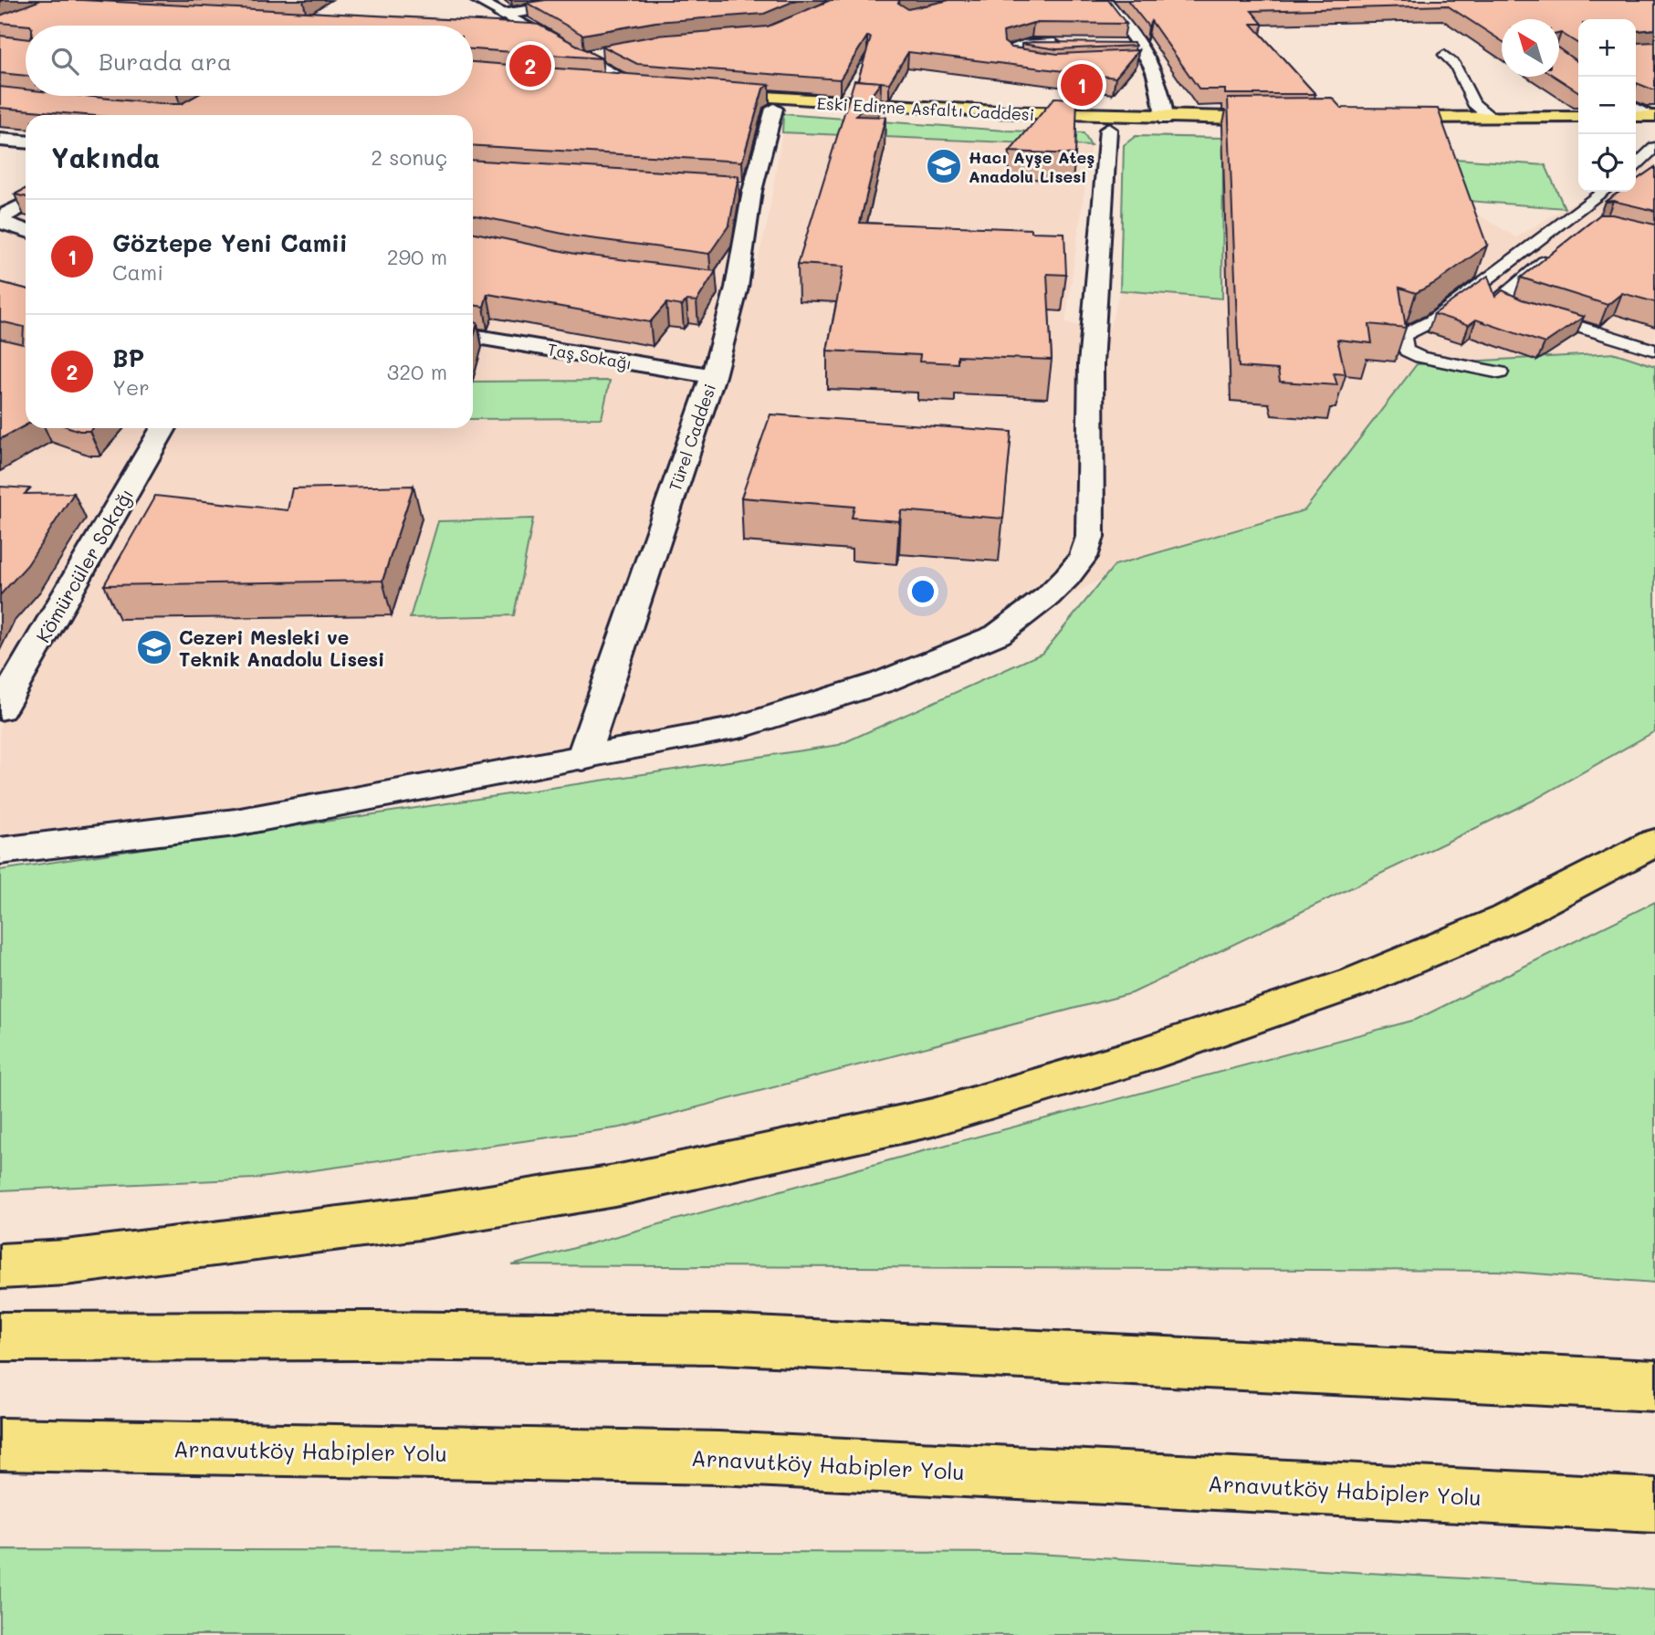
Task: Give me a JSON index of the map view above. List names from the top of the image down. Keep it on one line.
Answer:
{"streets":{"main road":["Eski Edirne Asfaltı Caddesi","Arnavutköy Habipler Yolu"],"street":["Taş Sokağı","Türel Caddesi","Kömürcüler Sokağı"]},"crossings":[["Eski Edirne Asfaltı Caddesi","Türel Caddesi"],["Taş Sokağı","Türel Caddesi"]],"places":{"school or university":["Hacı Ayşe Ateş Anadolu Lisesi","Cezeri Mesleki ve Teknik Anadolu Lisesi"]},"north":"top left","page":{"map_buttons":["+","−"],"search":"Burada ara","pins":["2","1"],"heading":["Yakında","2 sonuç"],"list":[{"mark":"1","name":"Göztepe Yeni Camii","note":"Cami","value":"290 m"},{"mark":"2","name":"BP","note":"Yer","value":"320 m"}]}}
